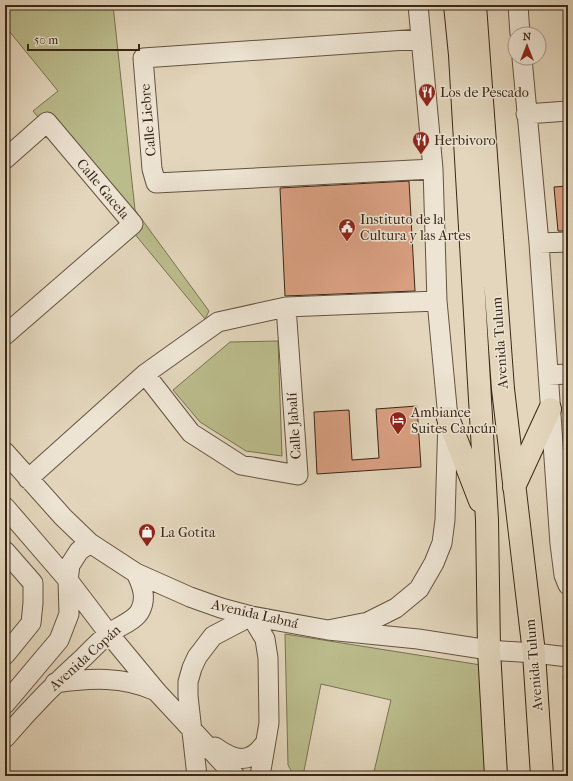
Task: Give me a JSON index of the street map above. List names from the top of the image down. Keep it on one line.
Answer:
{"streets":{"main road":["Avenida Tulum"],"street":["Calle Liebre","Calle Gacela","Calle Jabalí","Avenida Labná","Avenida Copán"]},"crossings":[["Avenida Tulum","Avenida Labná"],["Avenida Labná","Avenida Copán"]],"places":{"restaurant":["Los de Pescado","Herbivoro"],"public building":["Instituto de la Cultura y las Artes"],"hotel":["Ambiance Suites Cancún"],"shop":["La Gotita"]},"scale_bar":"50 m","north":"top"}
